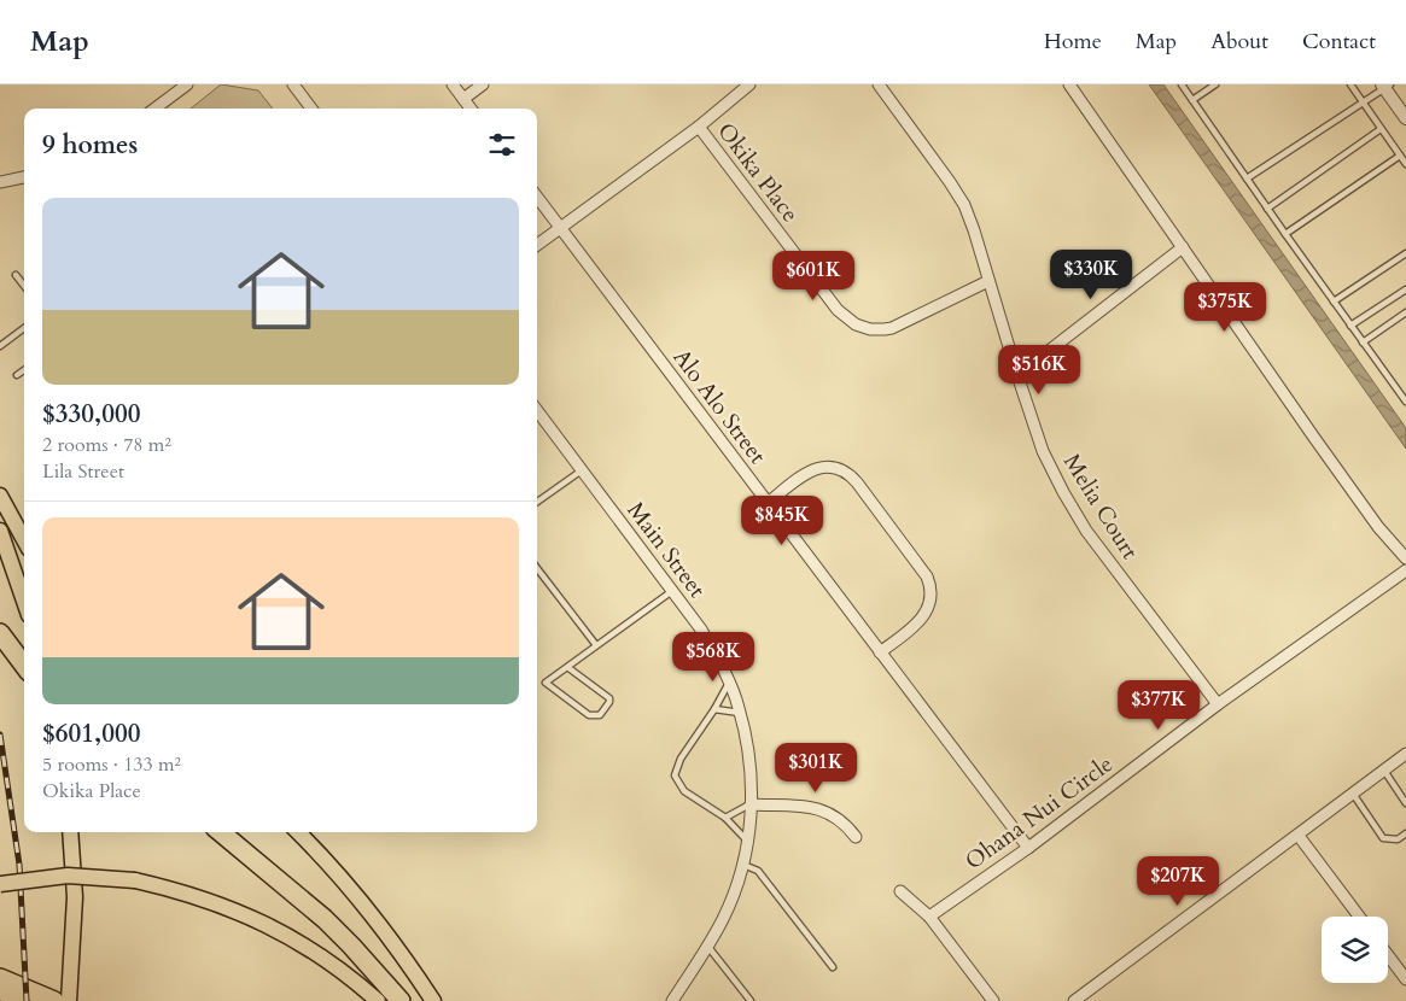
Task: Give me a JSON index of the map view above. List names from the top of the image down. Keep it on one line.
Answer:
{"streets":{"street":["Okika Place","Alo Alo Street","Melia Court","Main Street","Ohana Nui Circle"]},"crossings":[["Okika Place","Melia Court"],["Alo Alo Street","Ohana Nui Circle"],["Melia Court","Ohana Nui Circle"]],"page":{"header":"Map","nav":["Home","Map","About","Contact"],"heading":"9 homes","list":[{"name":"$330,000","note":"2 rooms · 78 m² · Lila Street"},{"name":"$601,000","note":"5 rooms · 133 m² · Okika Place"}],"price":["$330K","$601K","$375K","$516K","$845K","$568K","$377K","$301K","$207K"]}}
